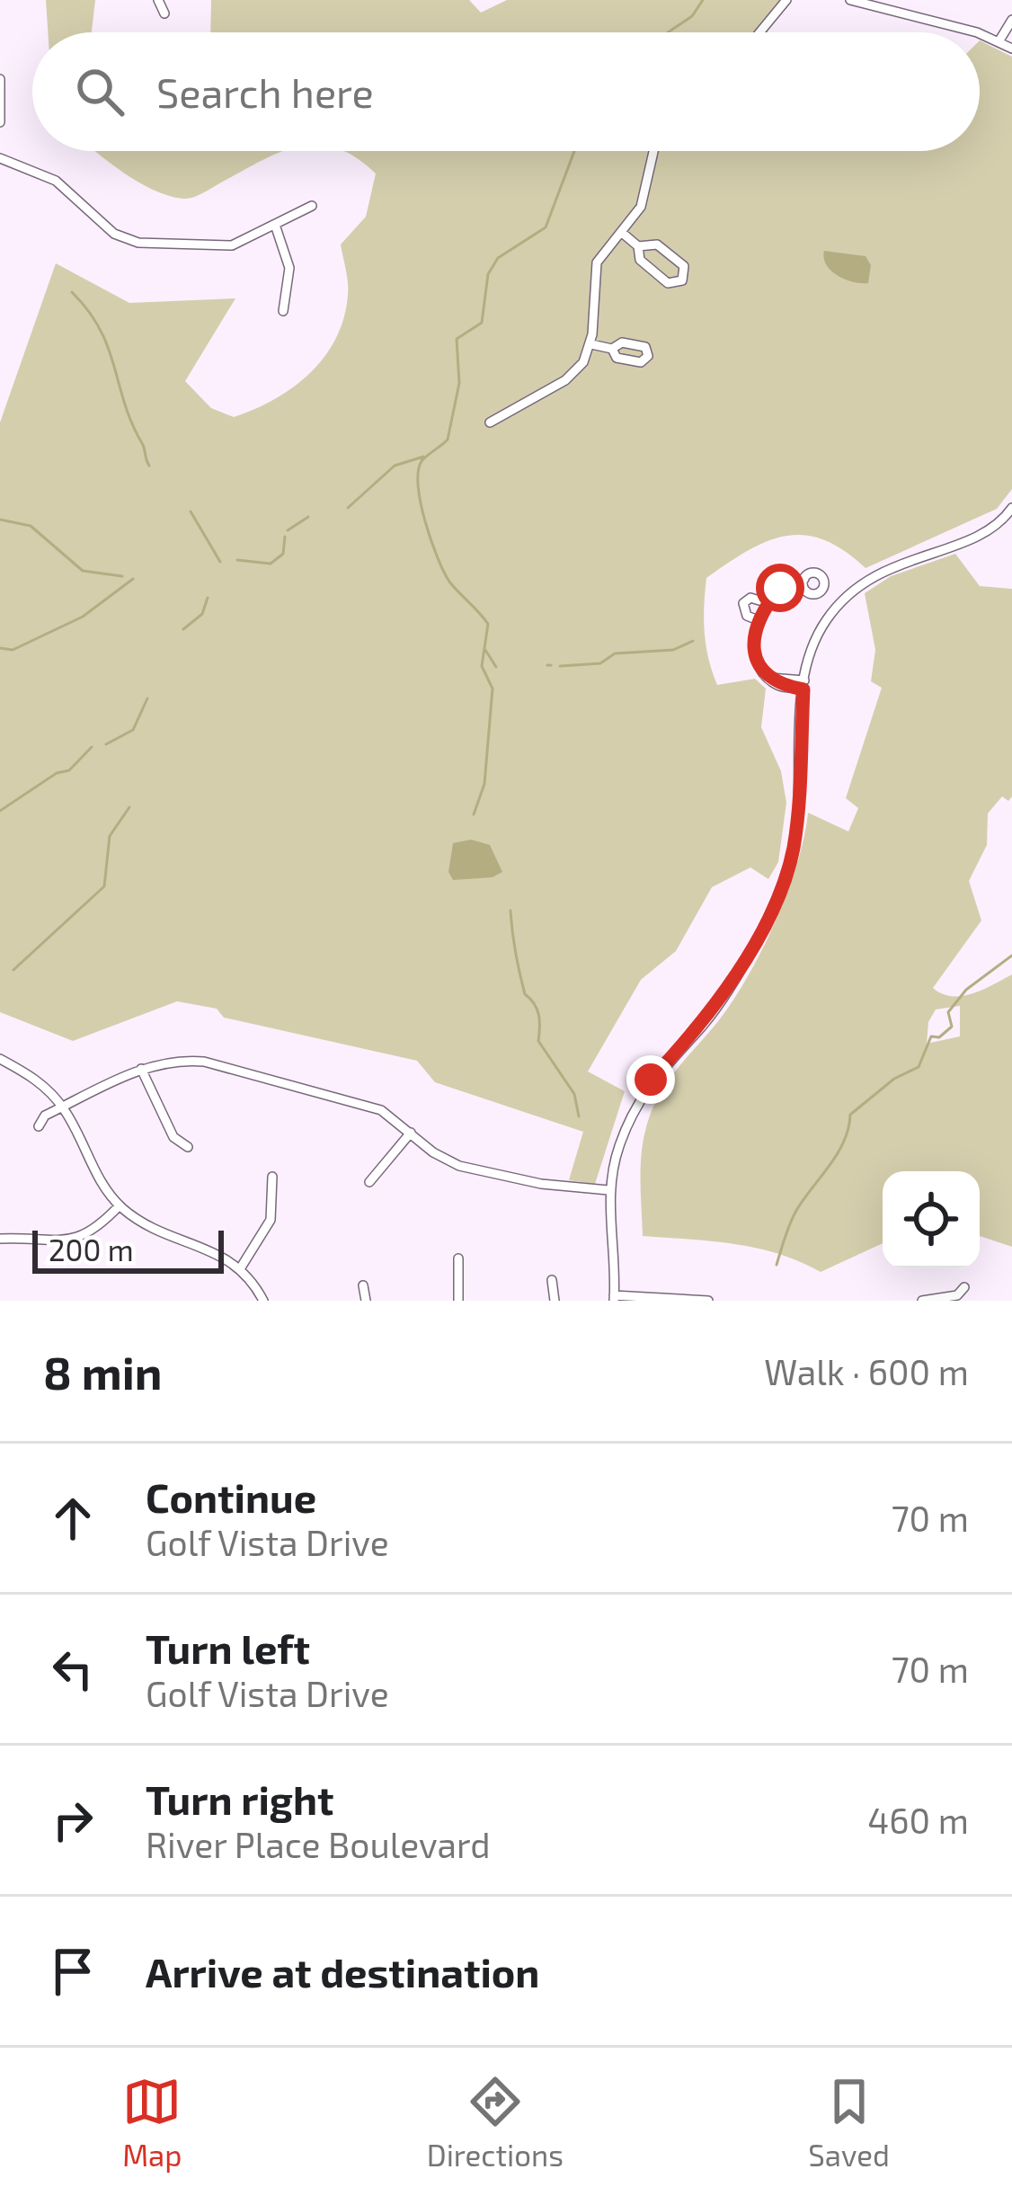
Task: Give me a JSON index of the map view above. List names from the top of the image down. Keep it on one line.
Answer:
{"scale_bar":"200 m","page":{"search":"Search here","scale":"200 m","heading":["8 min","Walk · 600 m"],"list":[["Continue","Golf Vista Drive","70 m"],["Turn left","Golf Vista Drive","70 m"],["Turn right","River Place Boulevard","460 m"],"Arrive at destination"],"nav":["Map","Directions","Saved"]}}
